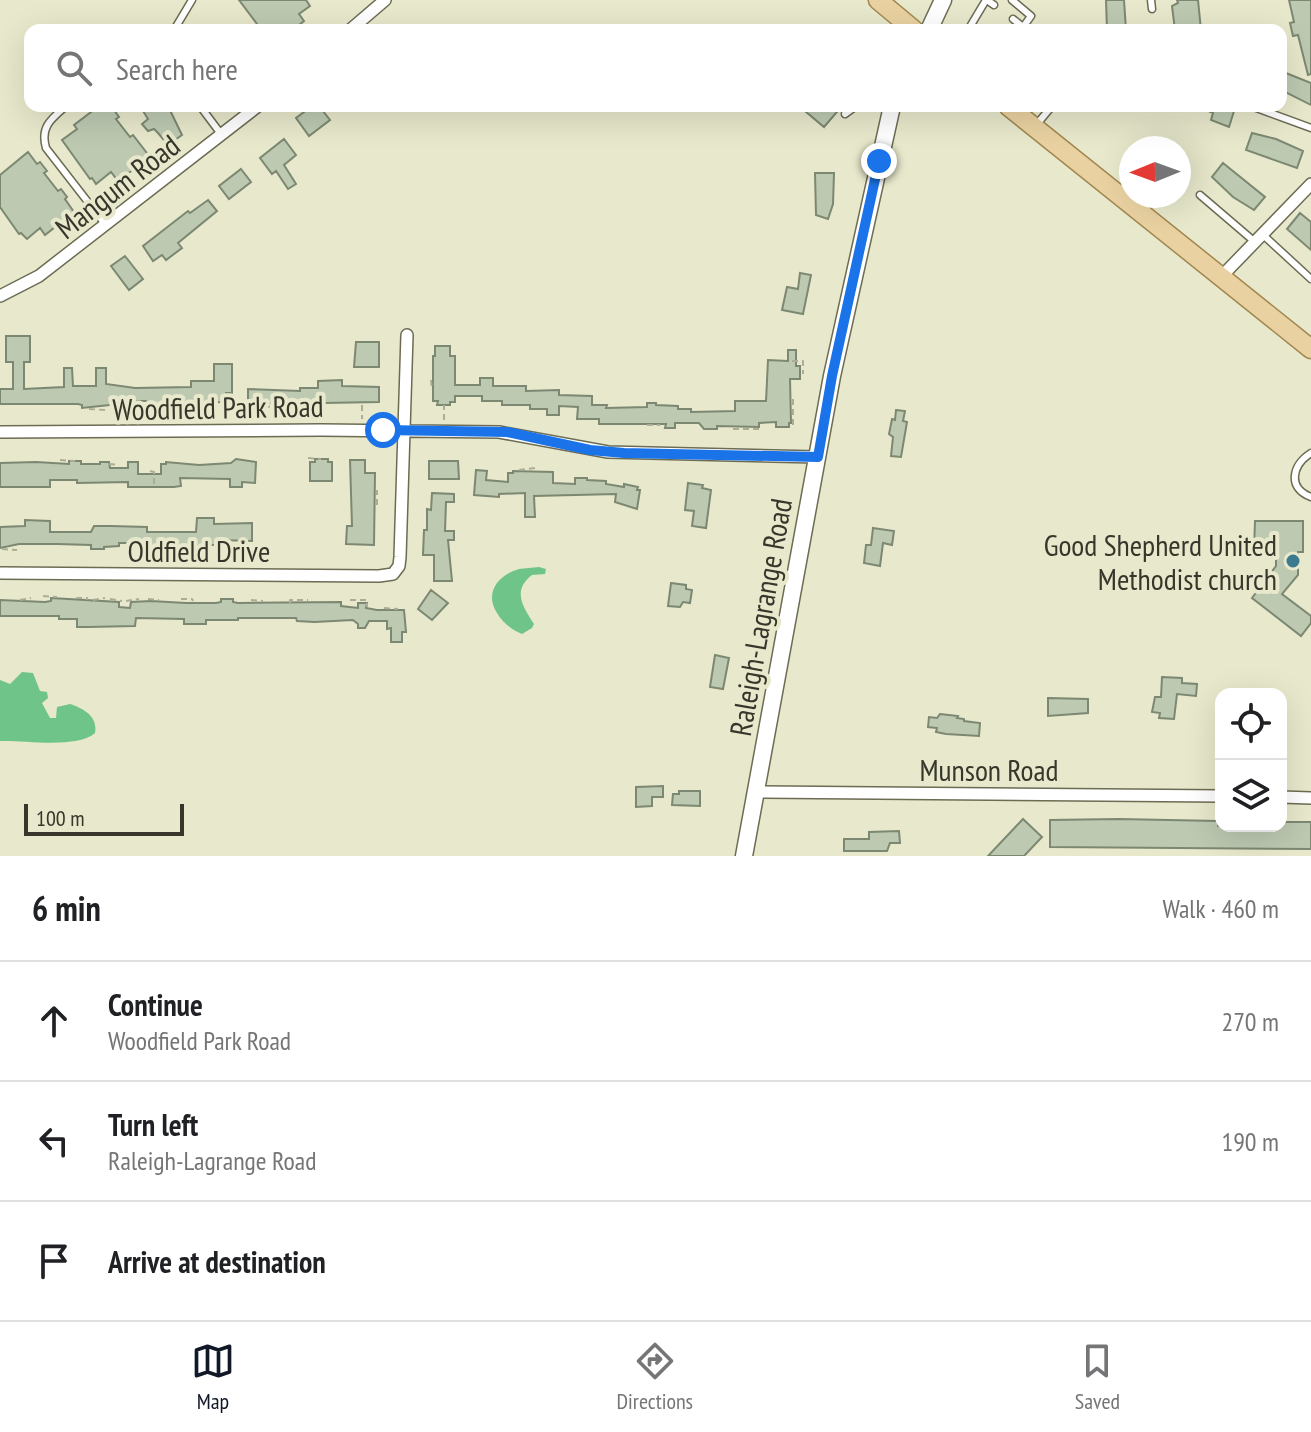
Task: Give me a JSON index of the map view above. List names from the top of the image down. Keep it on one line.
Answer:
{"streets":{"main road":["Raleigh-Lagrange Road"],"street":["Mangum Road","Woodfield Park Road","Oldfield Drive","Munson Road"]},"crossings":[["Woodfield Park Road","Oldfield Drive"],["Woodfield Park Road","Raleigh-Lagrange Road"],["Raleigh-Lagrange Road","Munson Road"]],"places":["Good Shepherd United Methodist church"],"scale_bar":"100 m","north":"left","page":{"search":"Search here","scale":"100 m","heading":["6 min","Walk · 460 m"],"list":[["Continue","Woodfield Park Road","270 m"],["Turn left","Raleigh-Lagrange Road","190 m"],"Arrive at destination"],"nav":["Map","Directions","Saved"]}}
